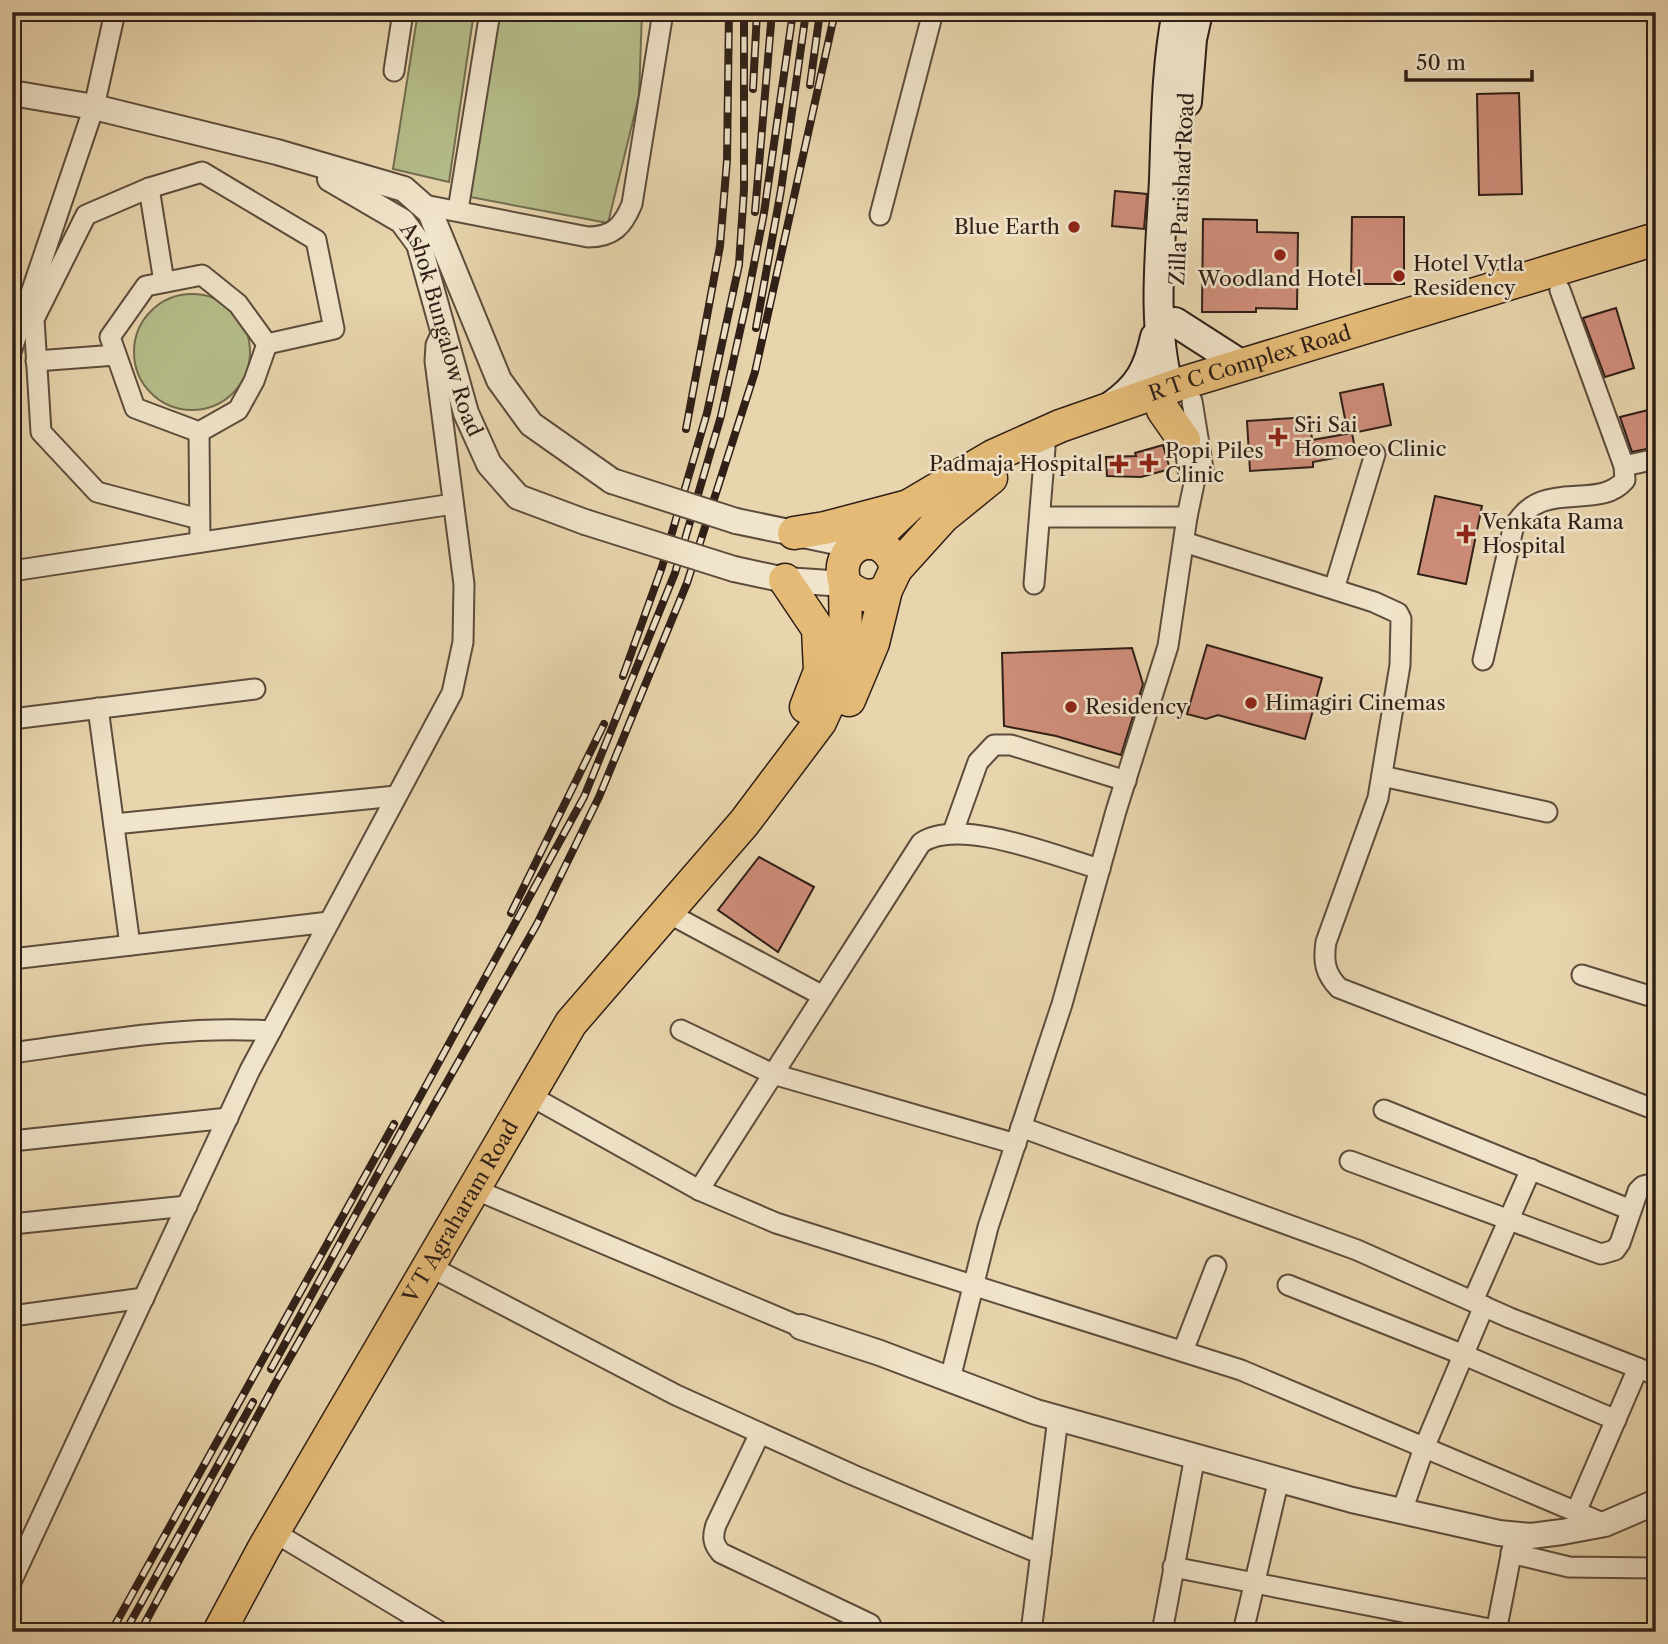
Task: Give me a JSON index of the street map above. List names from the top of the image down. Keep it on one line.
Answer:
{"streets":{"main road":["Zilla Parishad Road","R T C Complex Road","V T Agraharam Road"],"street":["Ashok Bungalow Road"]},"crossings":[["Ashok Bungalow Road","R T C Complex Road"]],"places":{"other":["Blue Earth","Woodland Hotel","Hotel Vytla Residency","Himagiri Cinemas","Residency"],"health":["Sri Sai Homoeo Clinic","Popi Piles Clinic","Padmaja Hospital","Venkata Rama Hospital"]},"scale_bar":"50 m"}
